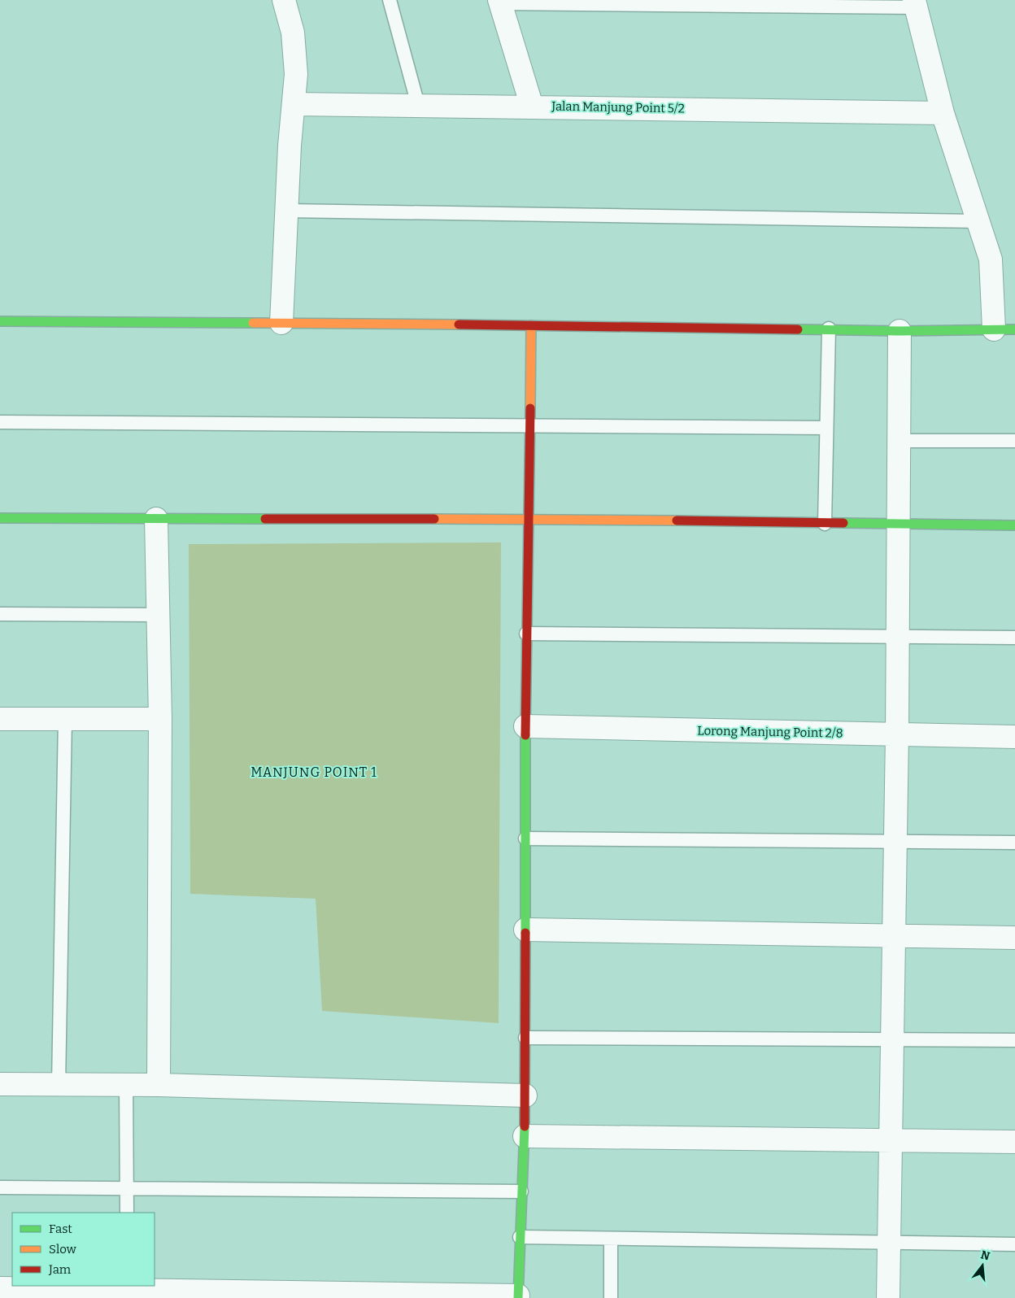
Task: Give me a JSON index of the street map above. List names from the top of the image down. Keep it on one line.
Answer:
{"streets":{"street":["Jalan Manjung Point 5/2","Lorong Manjung Point 2/8"]},"districts":["MANJUNG POINT 1"],"legend":["Fast","Slow","Jam"],"north":"top"}
